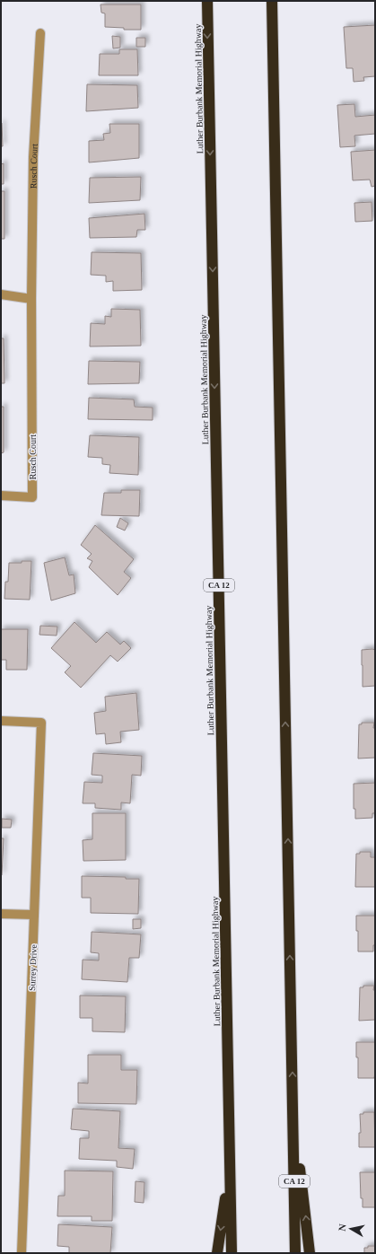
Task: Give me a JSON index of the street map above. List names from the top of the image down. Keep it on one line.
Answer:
{"streets":{"highway":["Luther Burbank Memorial Highway","CA 12"],"street":["Rusch Court","Surrey Drive"]},"north":"left"}
